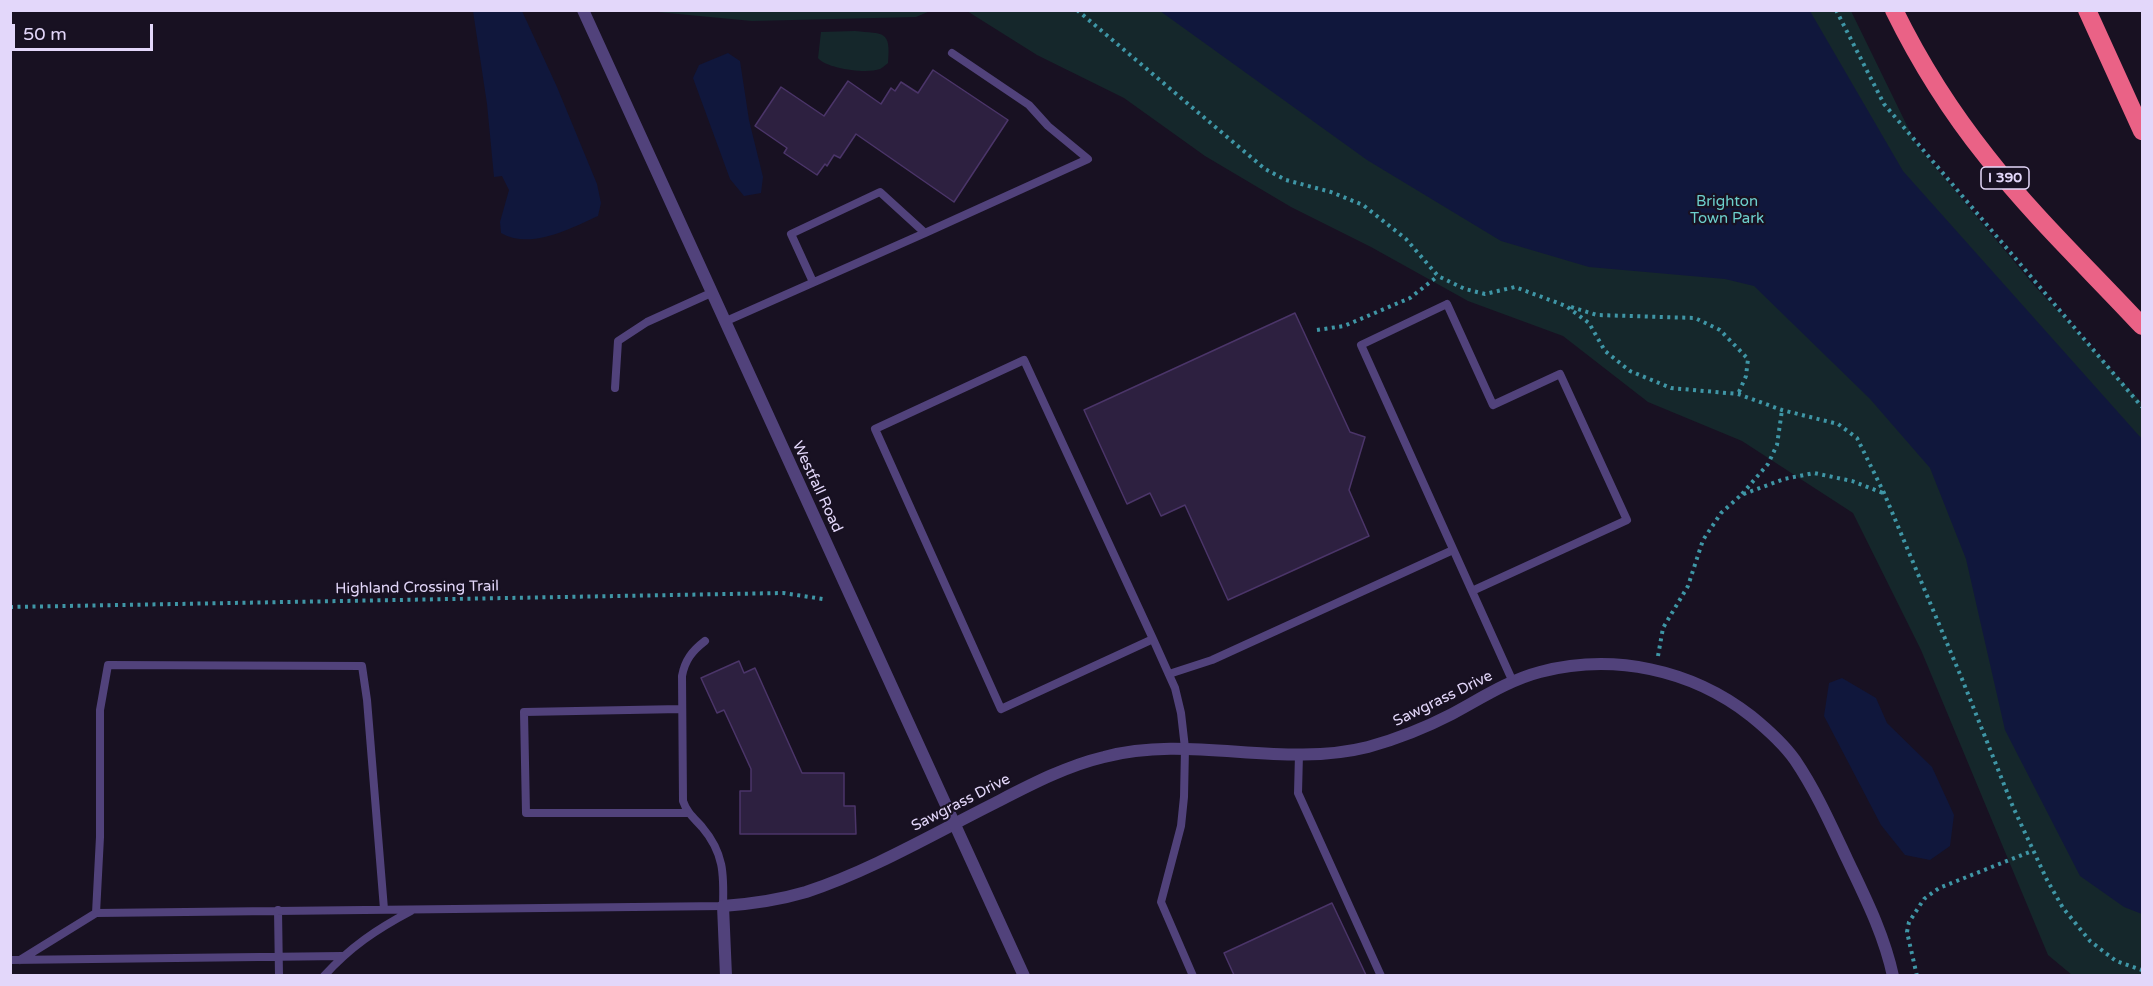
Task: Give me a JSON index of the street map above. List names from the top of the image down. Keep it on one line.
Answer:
{"streets":{"highway":["I 390"],"street":["Westfall Road","Sawgrass Drive"],"path":["Highland Crossing Trail"]},"crossings":[["Westfall Road","Sawgrass Drive"]],"parks":["Brighton Town Park"],"scale_bar":"50 m"}
